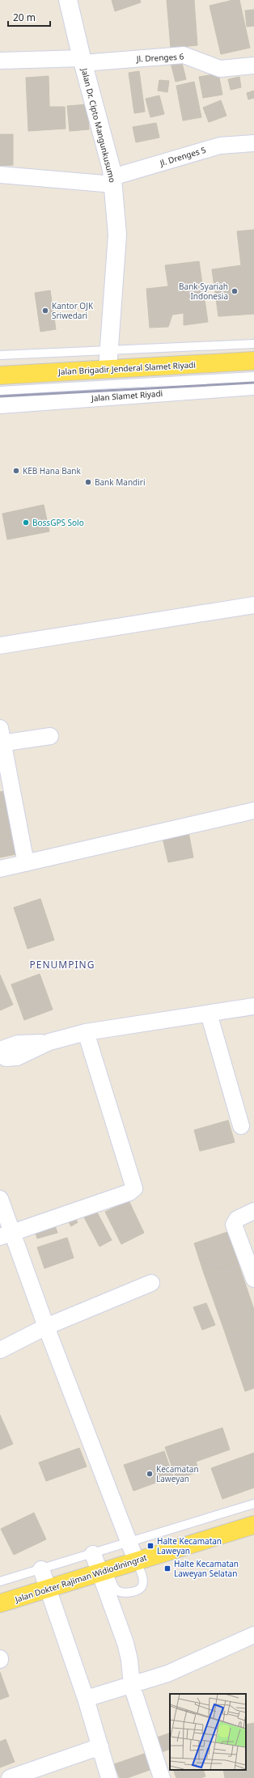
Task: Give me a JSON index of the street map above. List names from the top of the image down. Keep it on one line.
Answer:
{"streets":{"main road":["Jalan Dr. Cipto Mangunkusumo","Jalan Brigadir Jenderal Slamet Riyadi","Jalan Dokter Rajiman Widiodiningrat"],"street":["Jl. Drenges 6","Jl. Drenges 5","Jalan Slamet Riyadi"]},"crossings":[["Jl. Drenges 6","Jalan Dr. Cipto Mangunkusumo"],["Jalan Dr. Cipto Mangunkusumo","Jl. Drenges 5"],["Jalan Dr. Cipto Mangunkusumo","Jalan Brigadir Jenderal Slamet Riyadi"]],"districts":["PENUMPING"],"places":{"other":["Bank Syariah Indonesia","Kantor OJK Sriwedari","KEB Hana Bank","Bank Mandiri","BossGPS Solo","Kecamatan Laweyan"],"transit":["Halte Kecamatan Laweyan","Halte Kecamatan Laweyan Selatan"]},"scale_bar":"20 m"}
